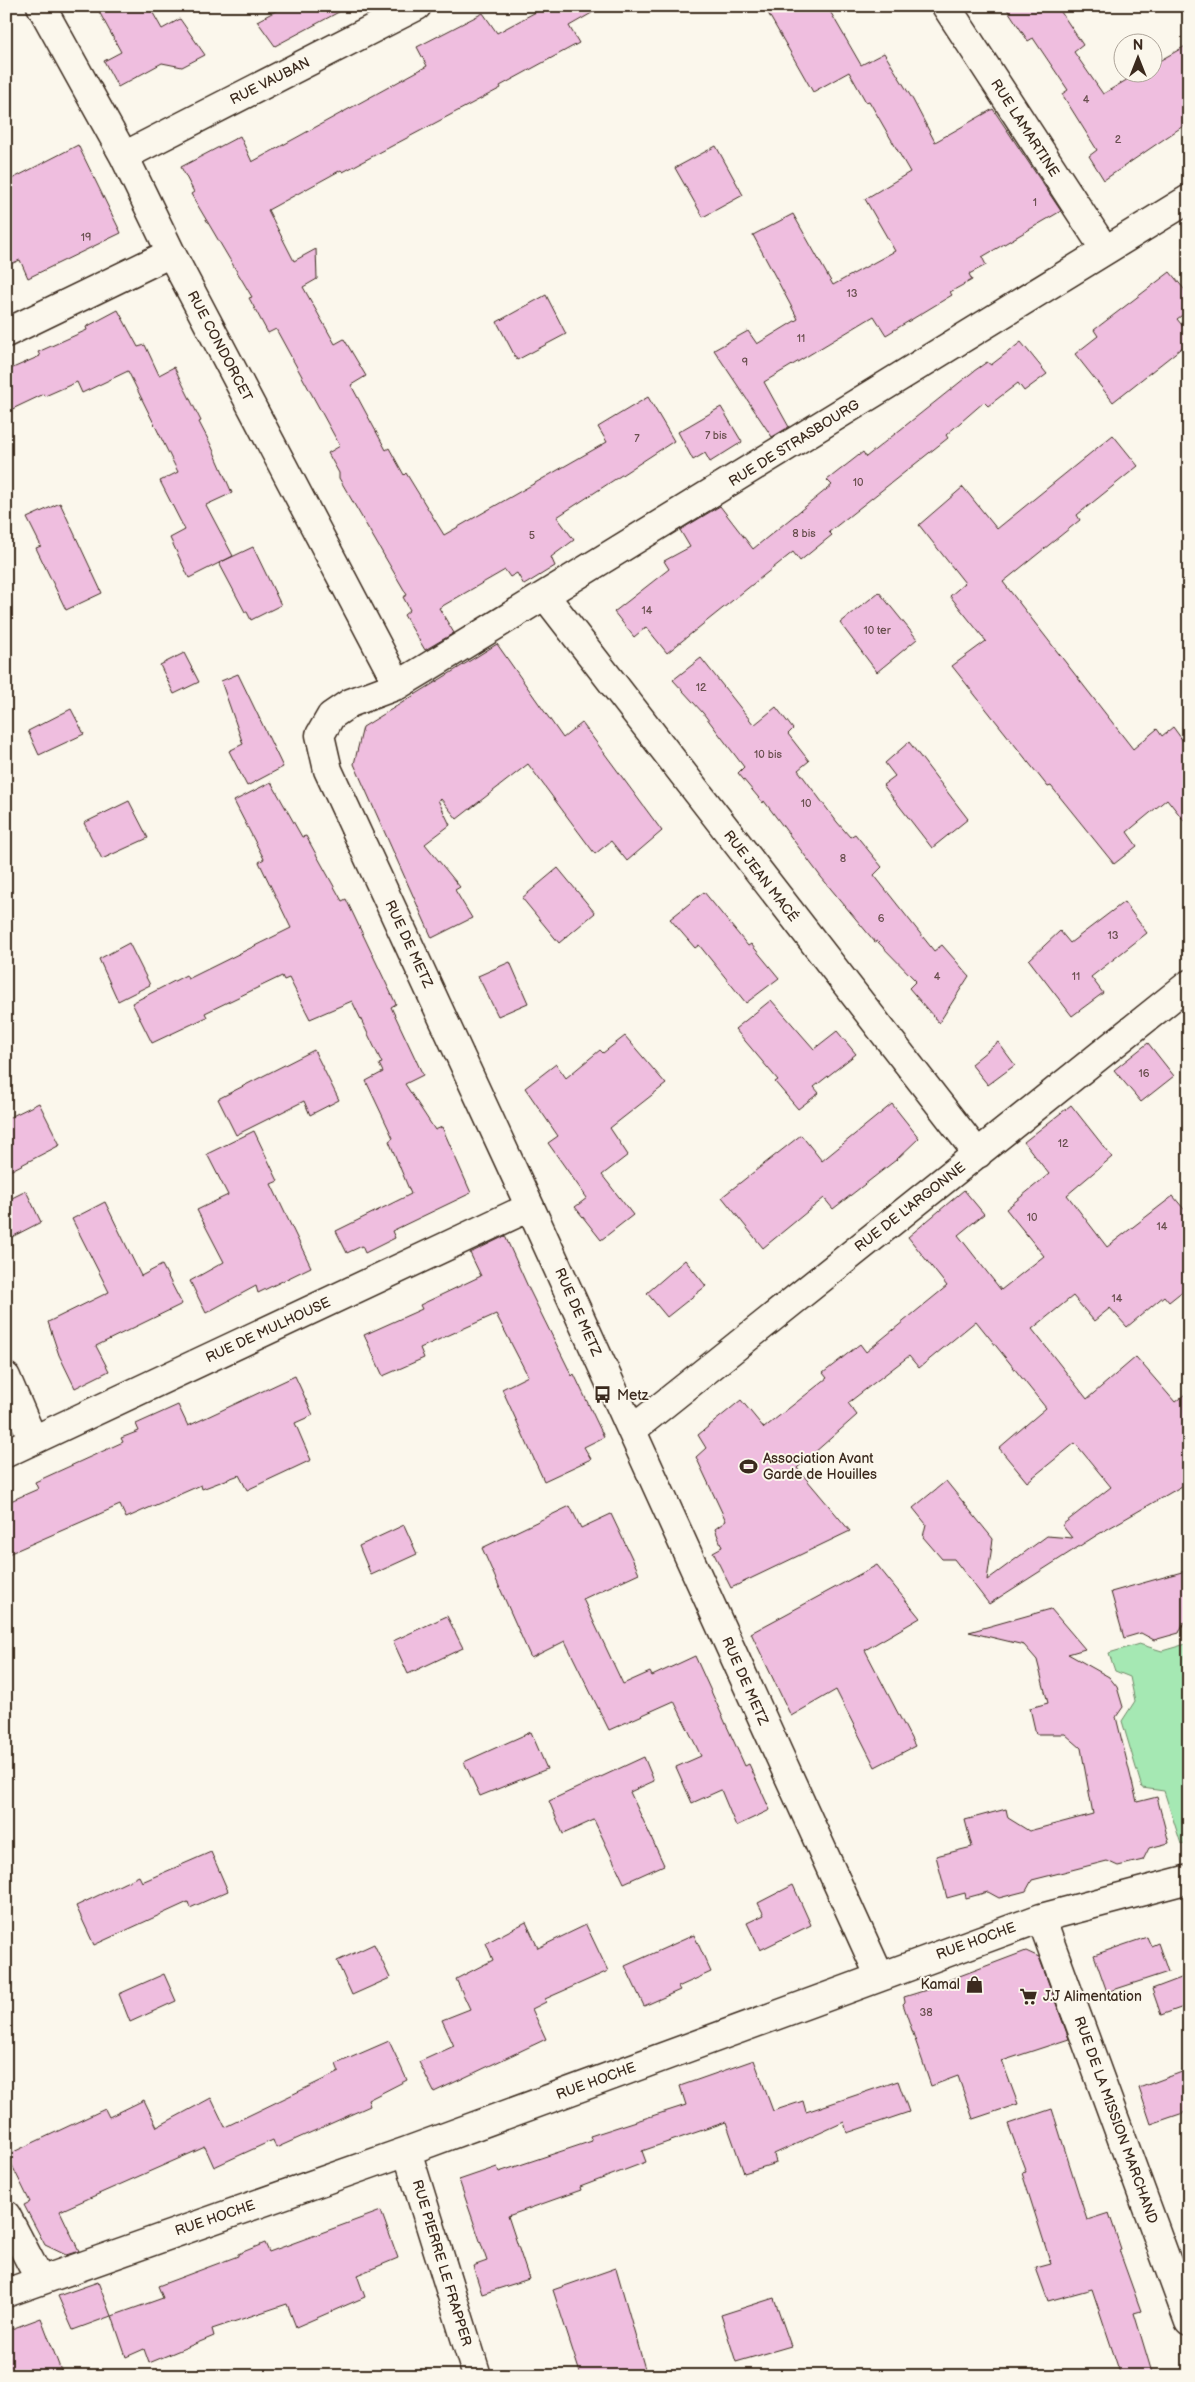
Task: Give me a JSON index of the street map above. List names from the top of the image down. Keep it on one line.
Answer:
{"streets":{"street":["RUE VAUBAN","RUE LAMARTINE","RUE CONDORCET","RUE DE STRASBOURG","RUE JEAN MACÉ","RUE DE METZ","RUE DE L'ARGONNE","RUE DE MULHOUSE","RUE HOCHE","RUE DE LA MISSION MARCHAND","RUE PIERRE LE FRAPPER"]},"crossings":[["RUE VAUBAN","RUE CONDORCET"],["RUE LAMARTINE","RUE DE STRASBOURG"],["RUE CONDORCET","RUE DE STRASBOURG"],["RUE CONDORCET","RUE DE METZ"],["RUE DE STRASBOURG","RUE JEAN MACÉ"],["RUE DE STRASBOURG","RUE DE METZ"],["RUE JEAN MACÉ","RUE DE L'ARGONNE"],["RUE DE METZ","RUE DE L'ARGONNE"],["RUE DE METZ","RUE DE MULHOUSE"],["RUE DE METZ","RUE HOCHE"],["RUE HOCHE","RUE DE LA MISSION MARCHAND"],["RUE HOCHE","RUE PIERRE LE FRAPPER"]],"places":{"bus stop":["Metz"],"sports":["Association Avant Garde de Houilles"],"shop":["Kamal"],"supermarket":["J.J Alimentation"]},"house_numbers":["4","2","1","19","13","11","9","7 bis","7","10","8 bis","5","14","10 ter","12","10 bis","10","8","6","13","4","11","16","12","10","14","14","38"],"north":"top"}
